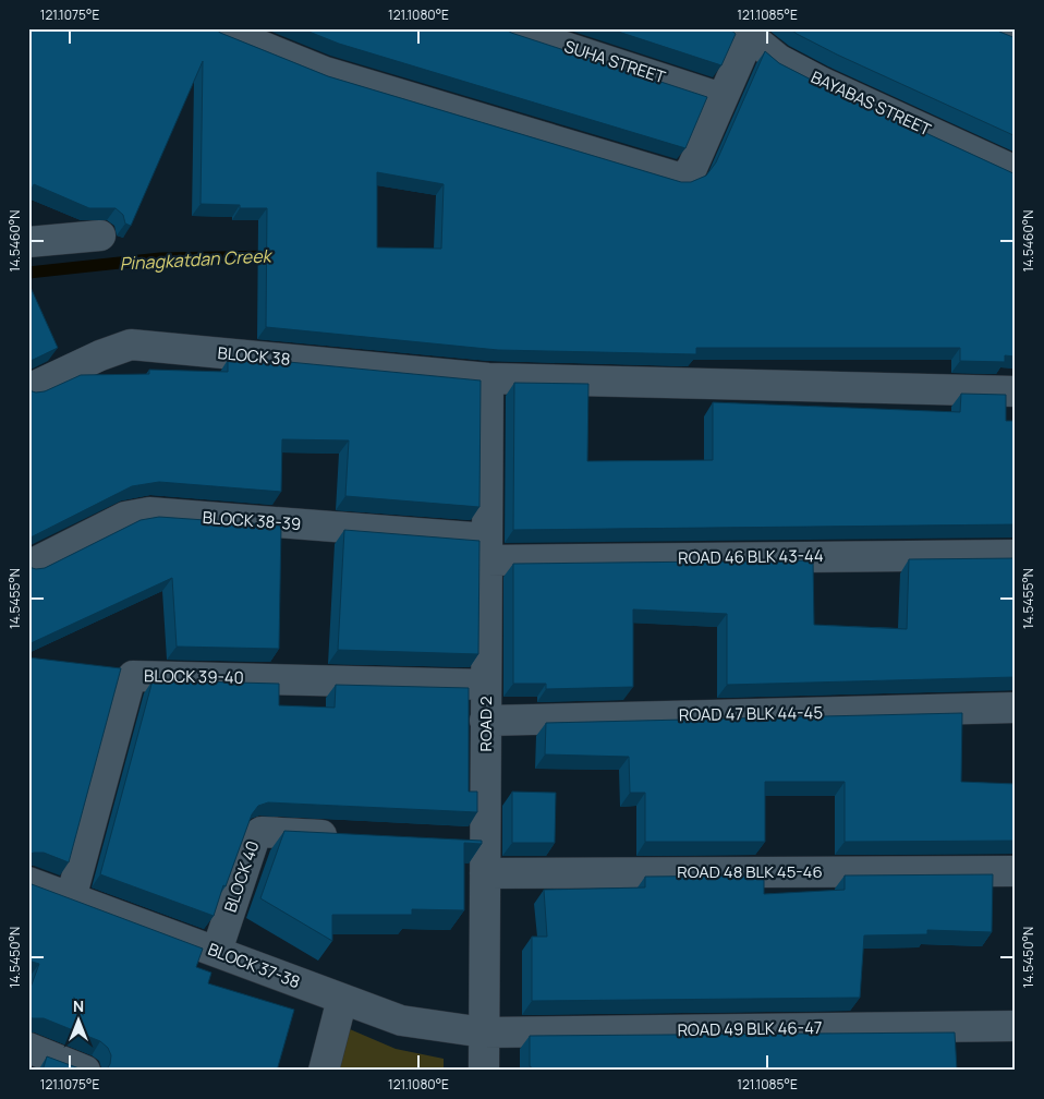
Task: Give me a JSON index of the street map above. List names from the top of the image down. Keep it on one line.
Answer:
{"streets":{"street":["SUHA STREET","BAYABAS STREET","BLOCK 38","BLOCK 38-39","ROAD 46 BLK 43-44","BLOCK 39-40","ROAD 47 BLK 44-45","ROAD 2","ROAD 48 BLK 45-46","BLOCK 40","BLOCK 37-38","ROAD 49 BLK 46-47"]},"crossings":[["BLOCK 38","ROAD 2"],["BLOCK 38-39","ROAD 46 BLK 43-44"],["BLOCK 38-39","ROAD 2"],["ROAD 46 BLK 43-44","ROAD 2"],["BLOCK 39-40","ROAD 2"],["BLOCK 39-40","BLOCK 37-38"],["ROAD 47 BLK 44-45","ROAD 2"],["ROAD 2","ROAD 48 BLK 45-46"],["ROAD 2","BLOCK 37-38"],["ROAD 2","ROAD 49 BLK 46-47"],["BLOCK 40","BLOCK 37-38"],["BLOCK 37-38","ROAD 49 BLK 46-47"]],"water":["Pinagkatdan Creek"],"north":"top","coordinates":["121.1075°E","121.1080°E","121.1085°E","14.5460°N","14.5455°N","14.5450°N"]}
